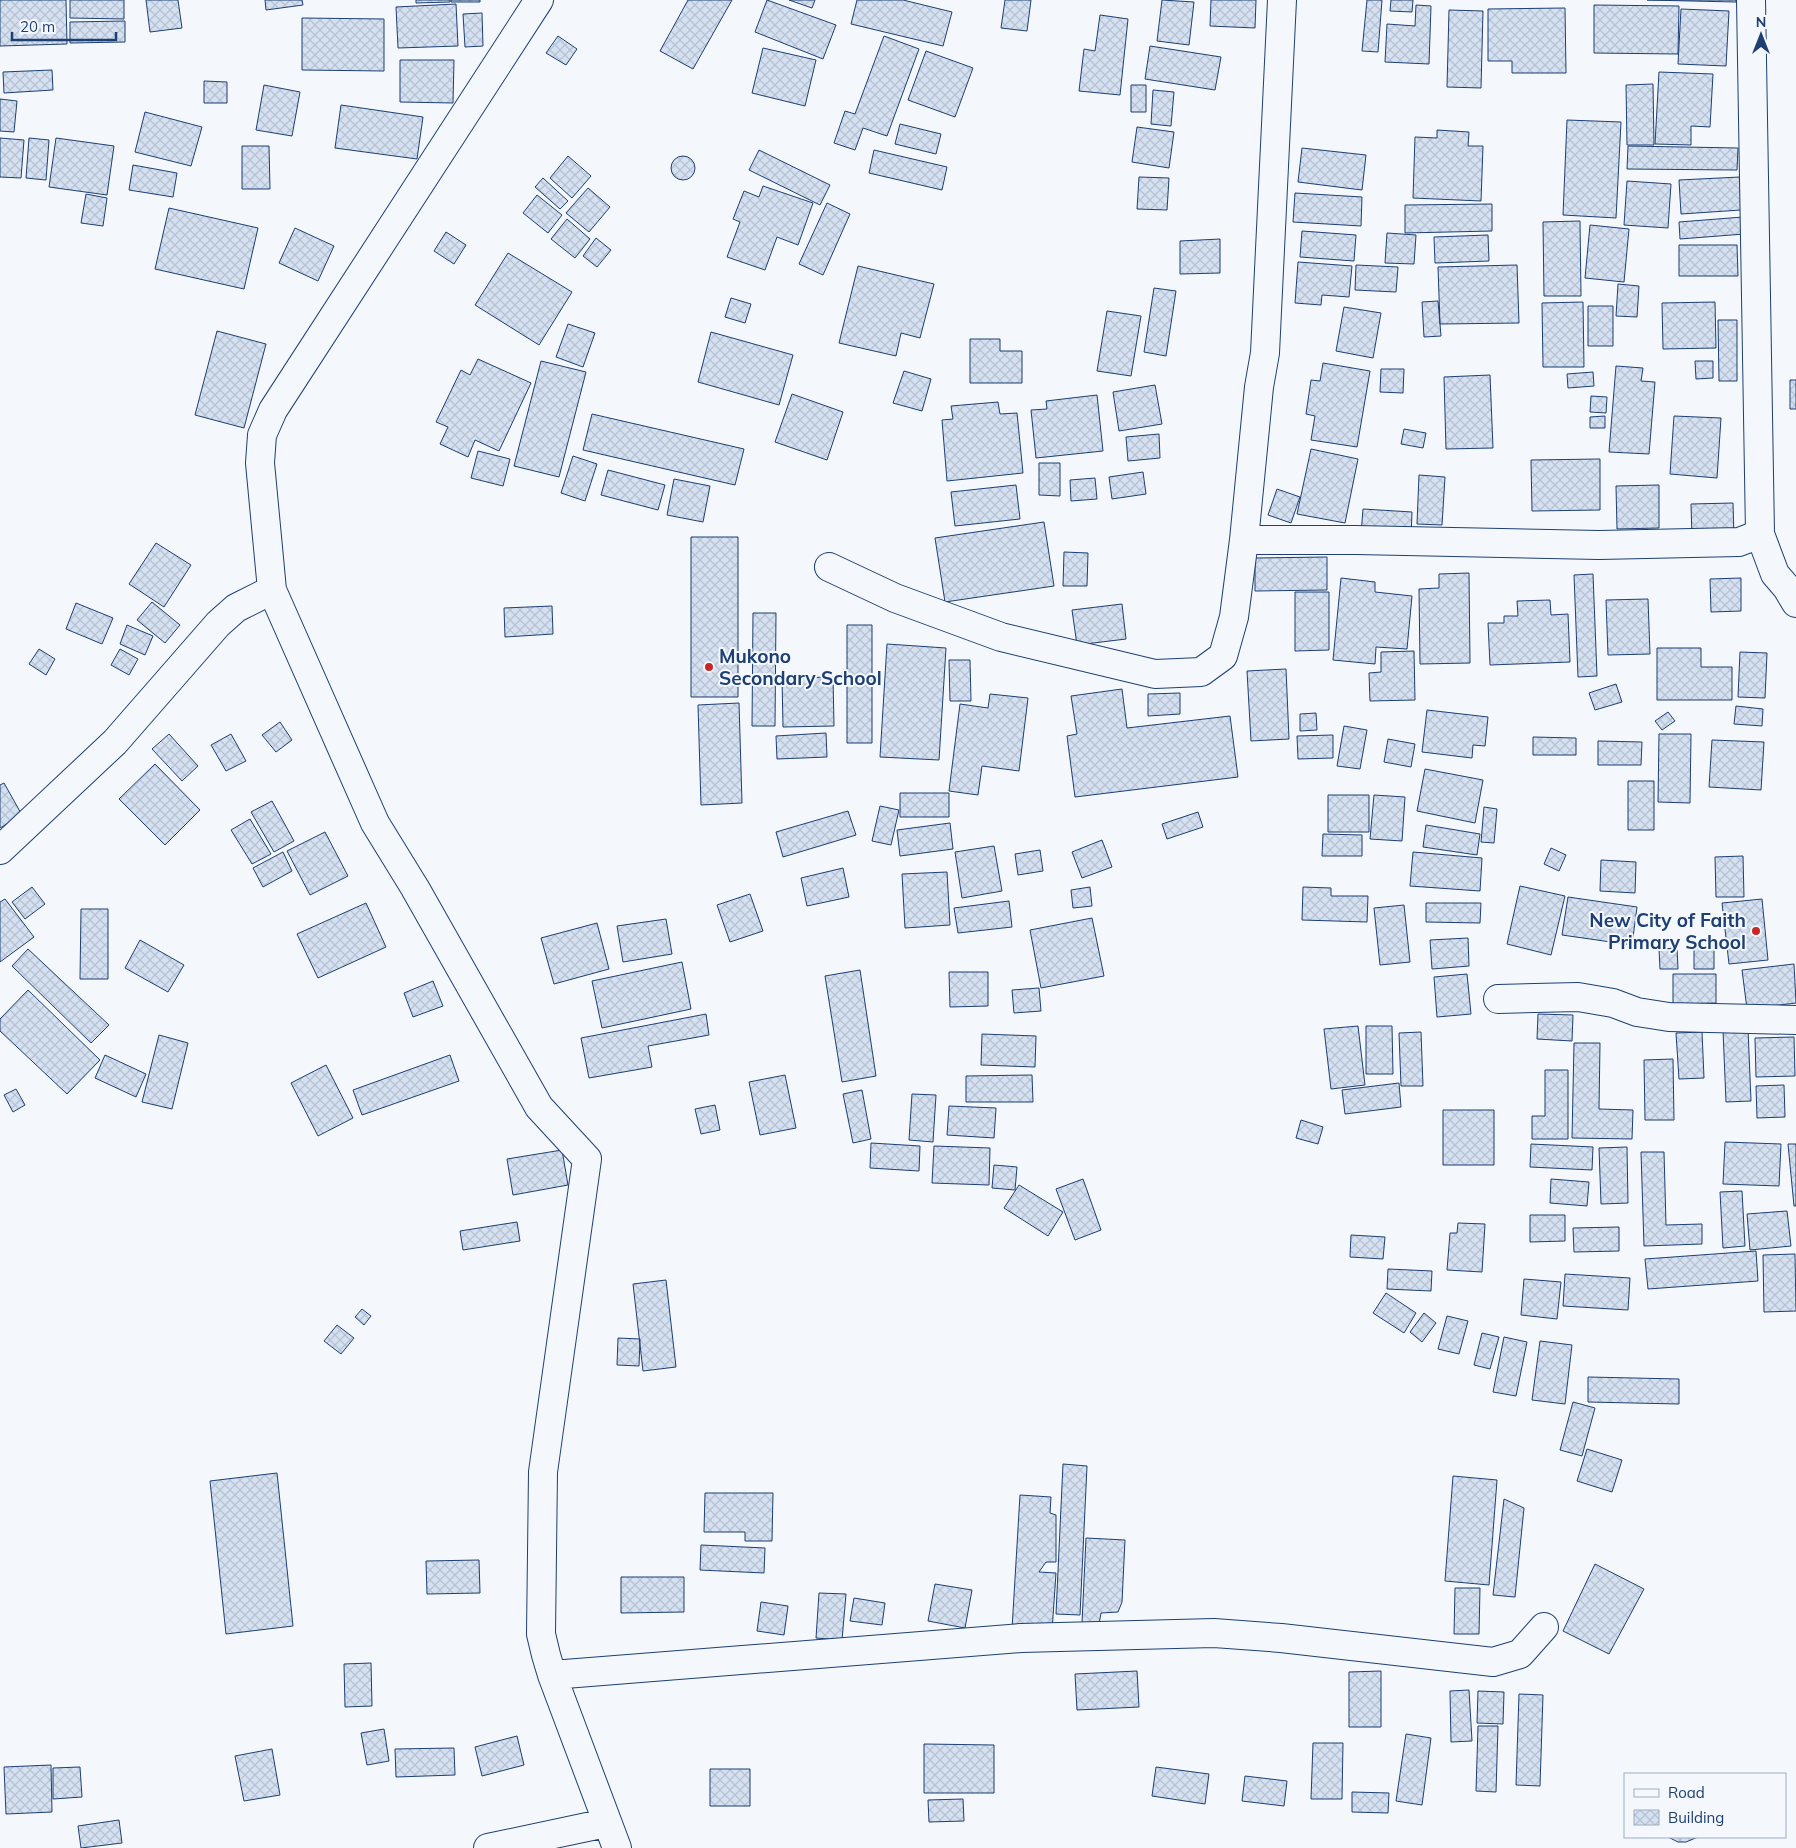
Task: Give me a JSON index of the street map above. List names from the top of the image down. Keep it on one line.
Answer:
{"places":["Mukono Secondary School","New City of Faith Primary School"],"legend":["Road","Building"],"scale_bar":"20 m","north":"top"}
